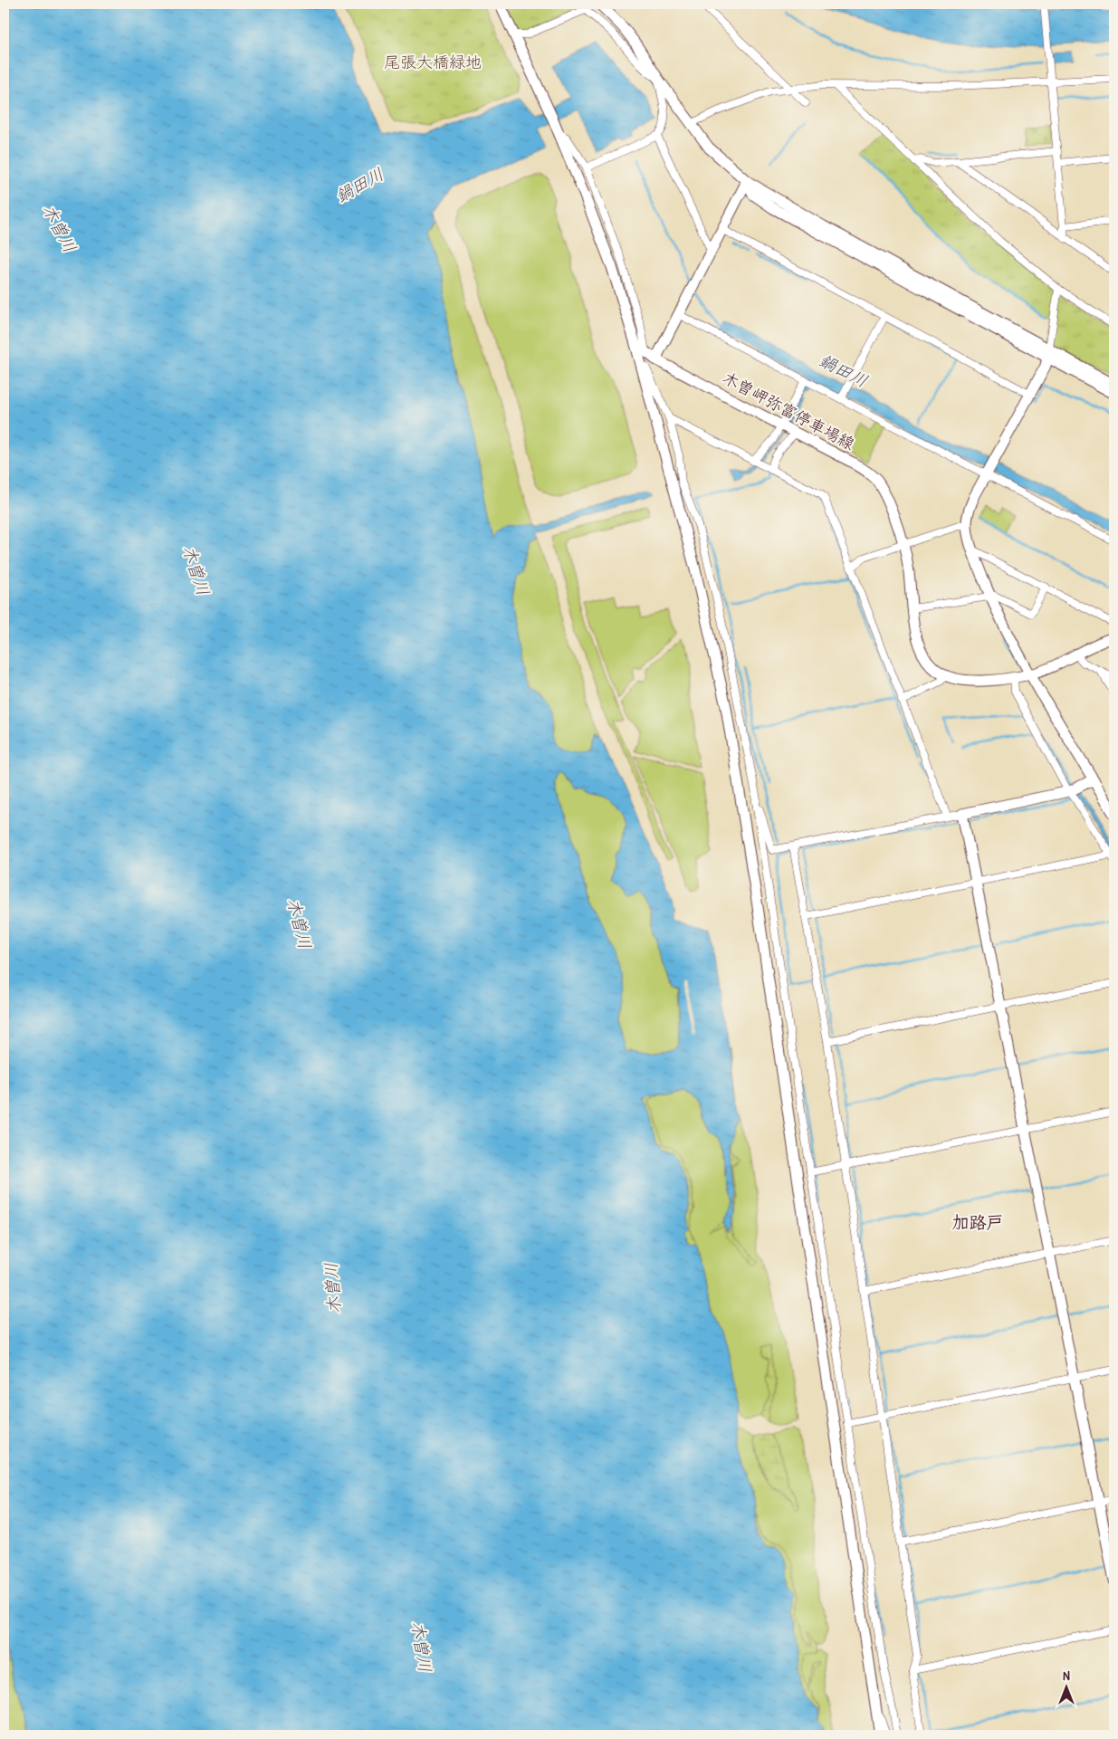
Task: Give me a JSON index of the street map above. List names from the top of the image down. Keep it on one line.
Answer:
{"streets":{"street":["木曽岬弥富停車場線"]},"districts":["加路戸"],"water":["鍋田川","木曽川"],"parks":["尾張大橋緑地"],"north":"top"}
